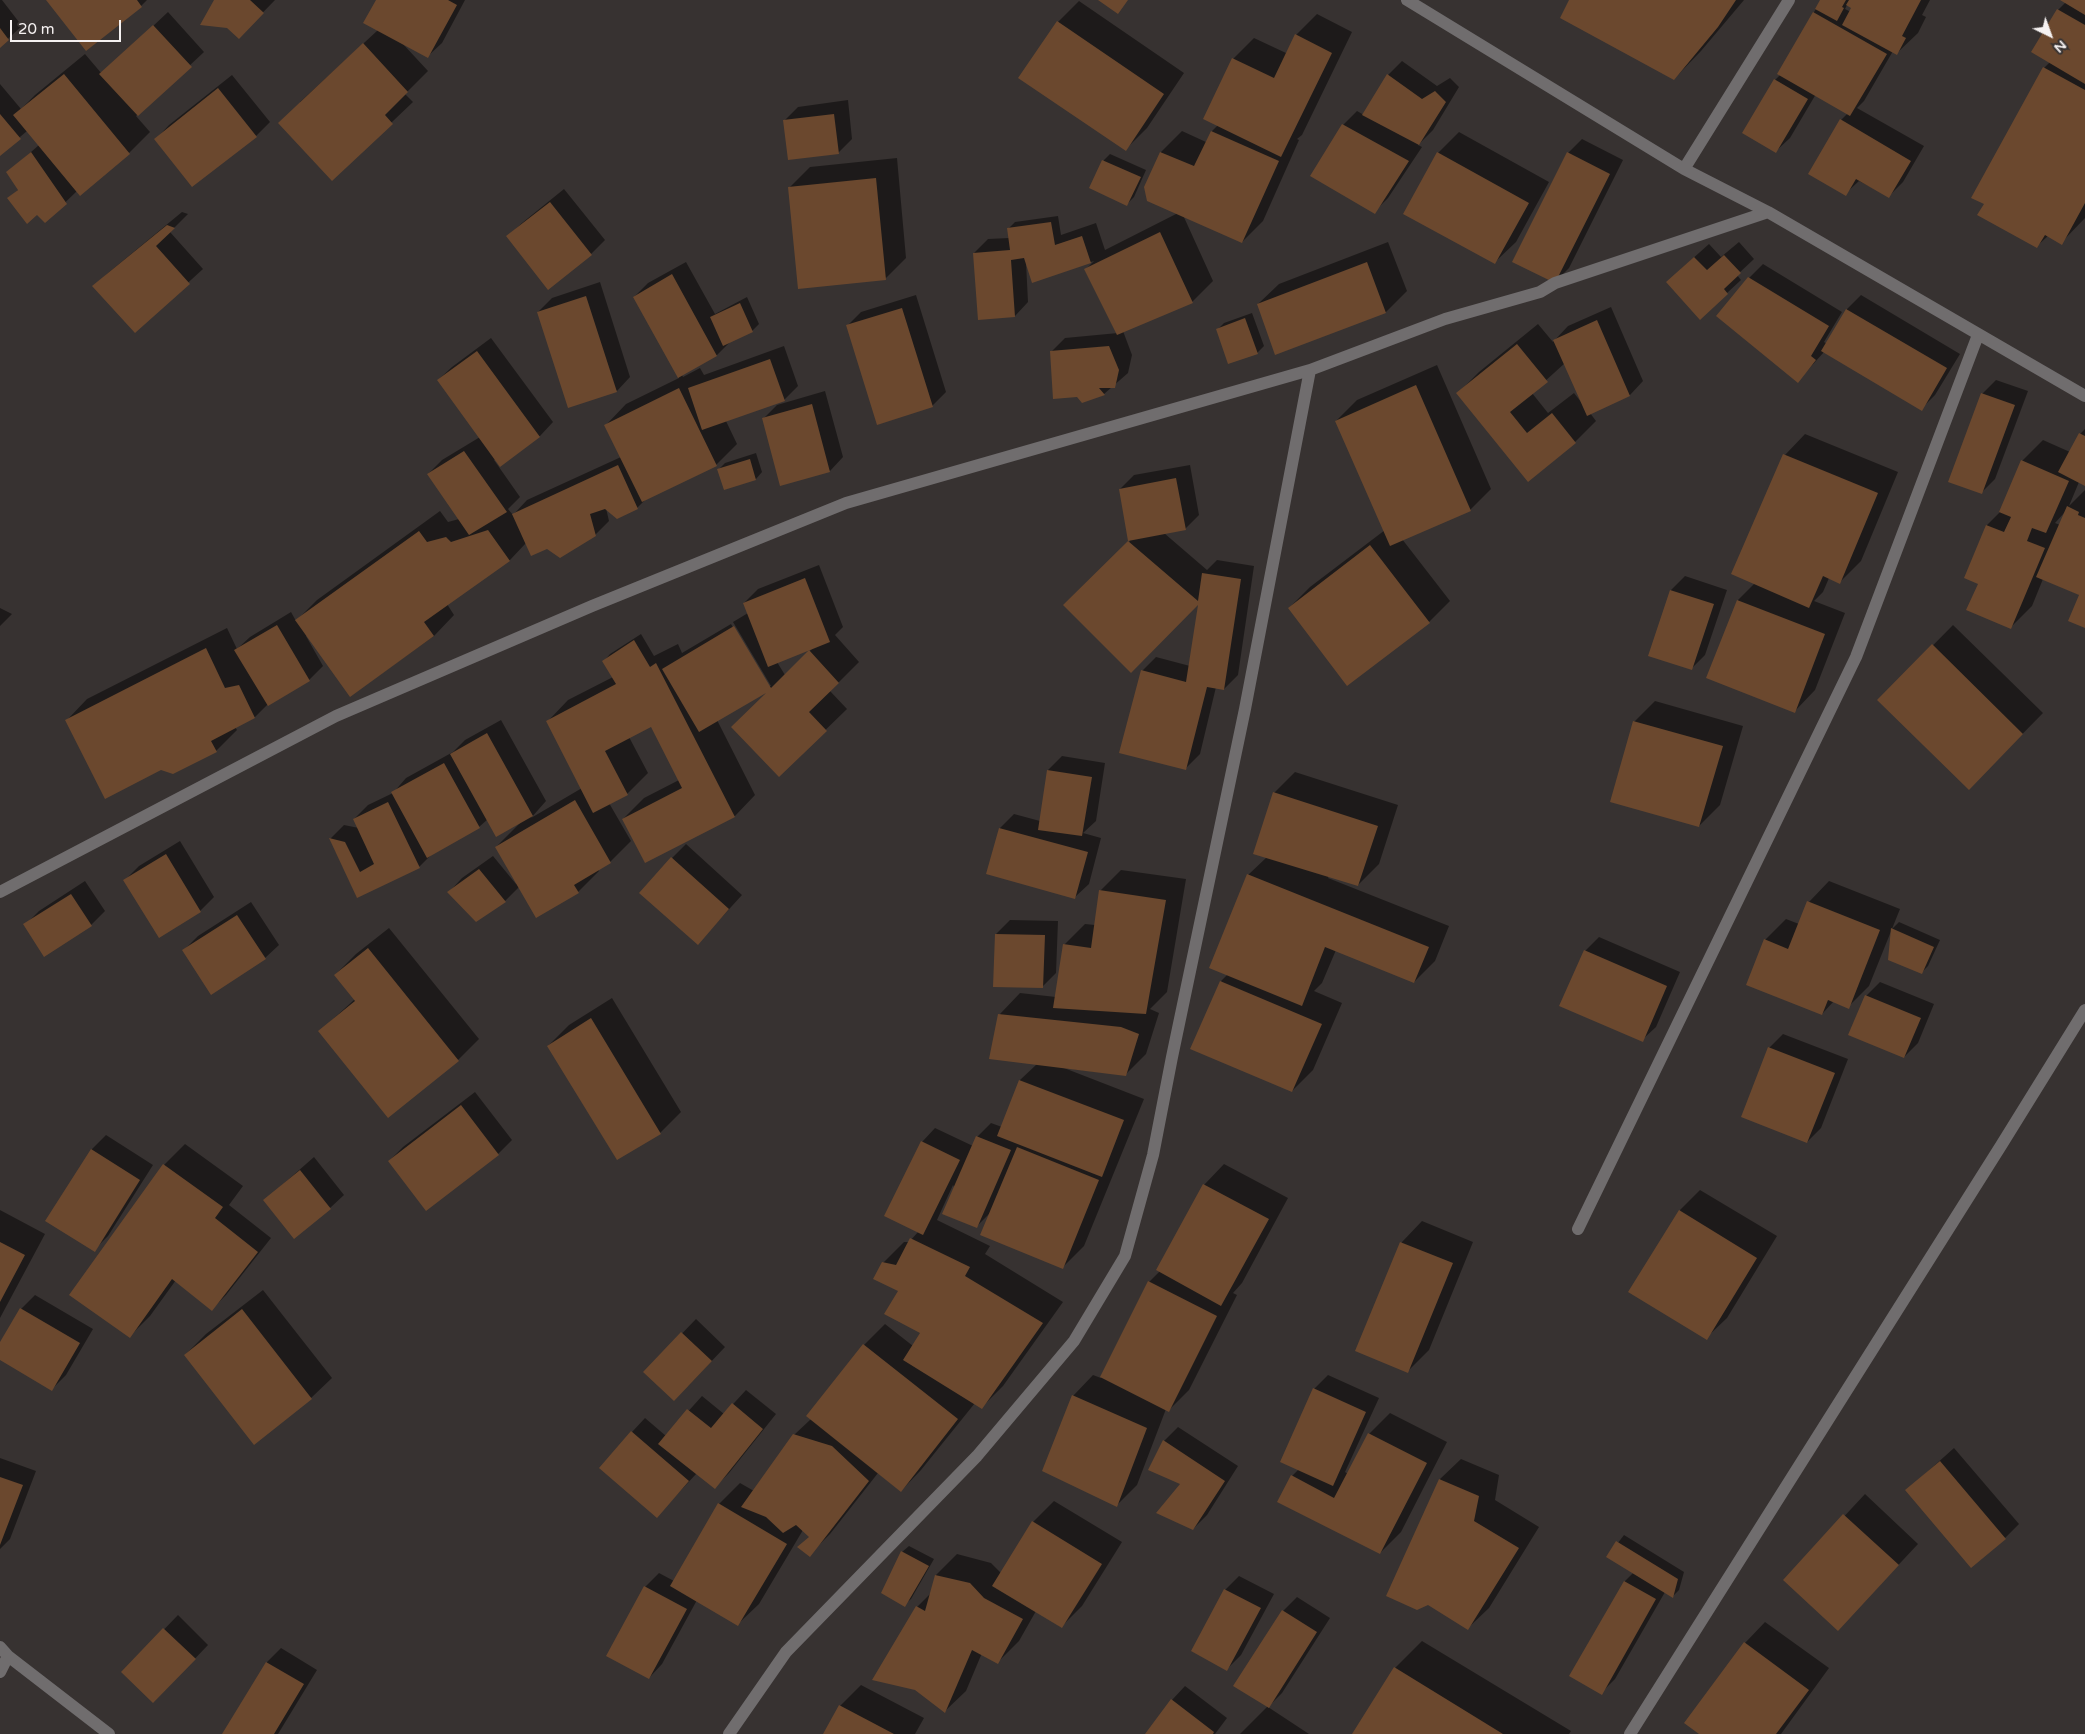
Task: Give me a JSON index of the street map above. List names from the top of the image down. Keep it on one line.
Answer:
{"scale_bar":"20 m","north":"bottom right"}
